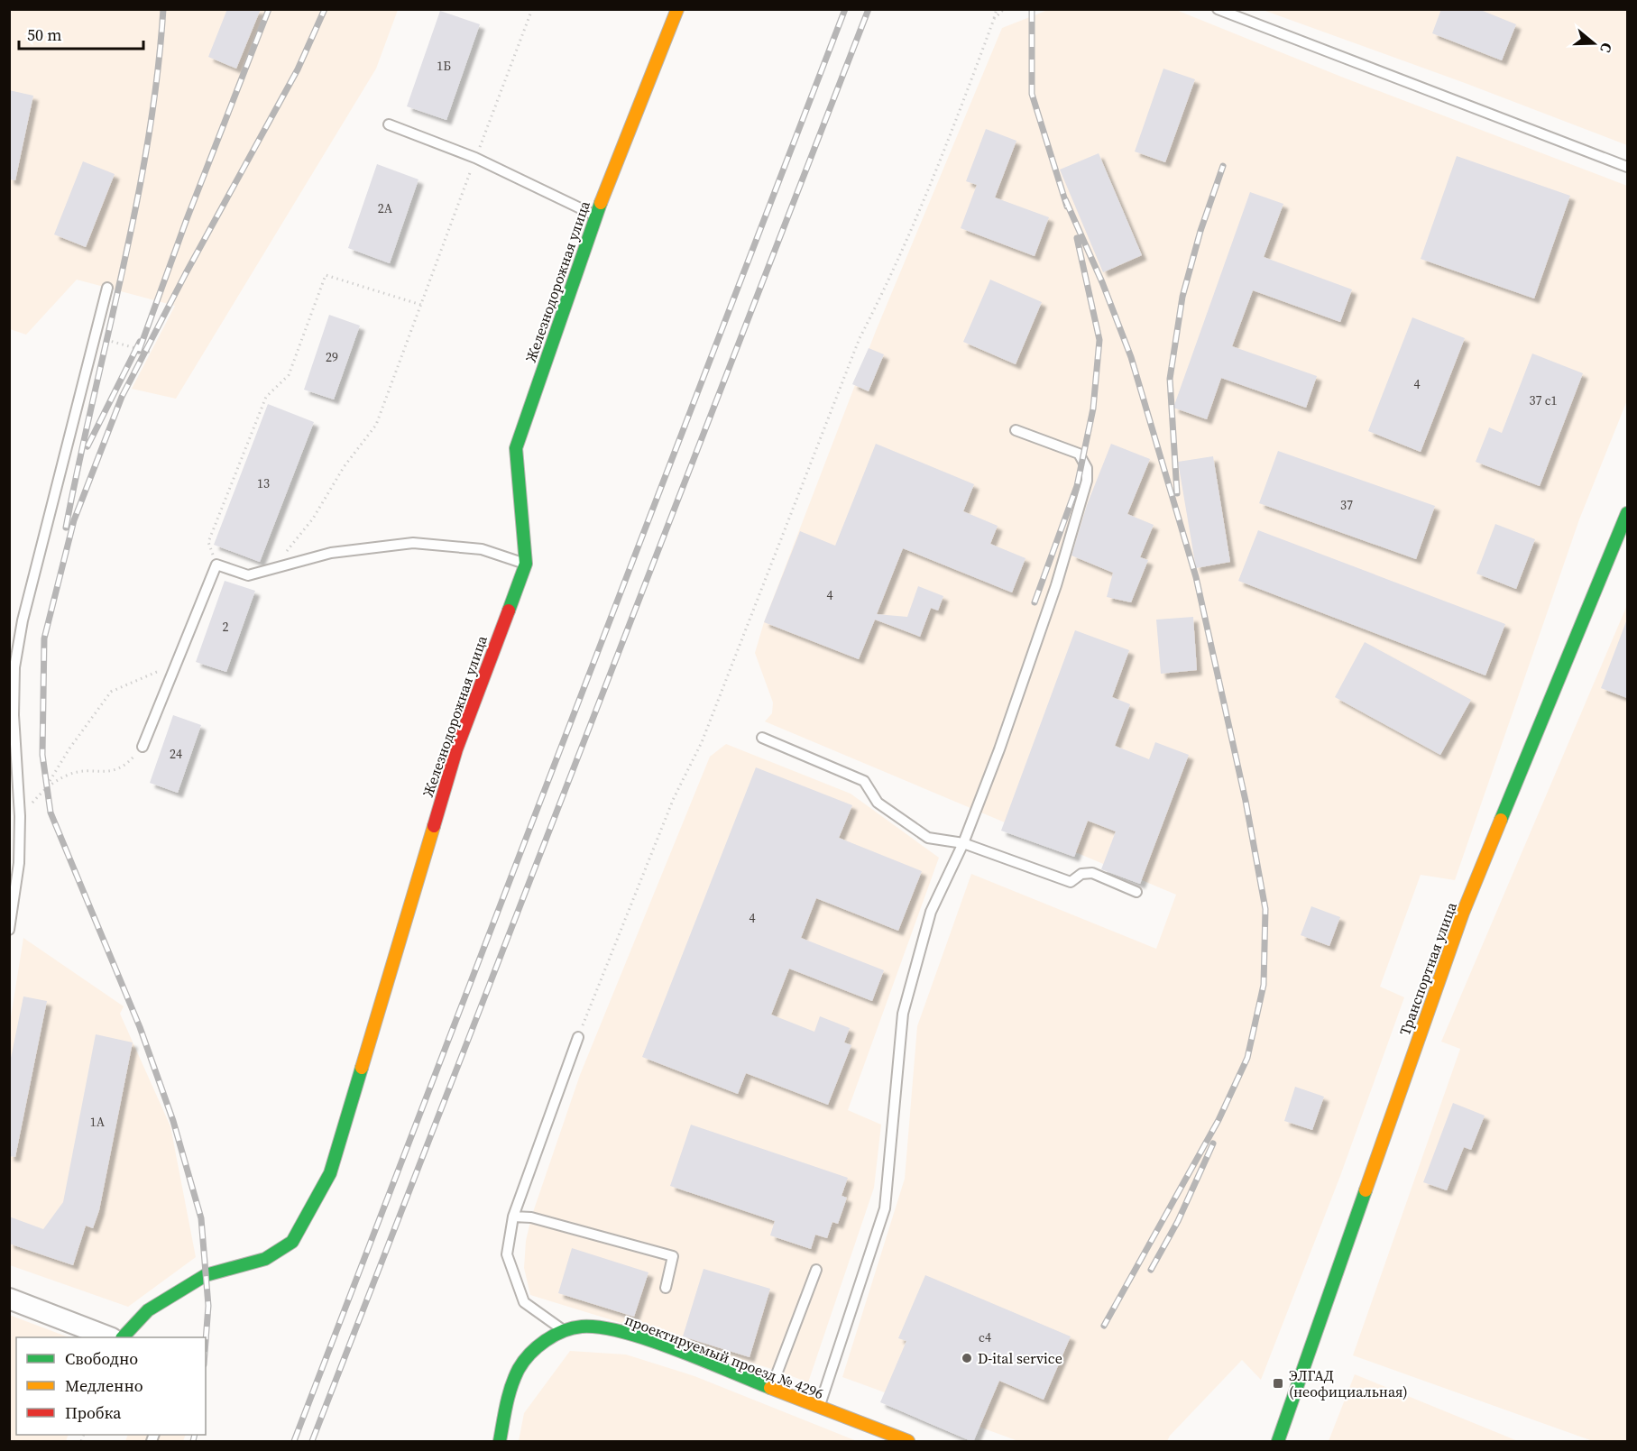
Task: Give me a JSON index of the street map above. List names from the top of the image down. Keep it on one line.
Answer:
{"streets":{"street":["Железнодорожная улица","Транспортная улица","проектируемый проезд № 4296"]},"places":{"other":["D-ital service"],"transit":["ЭЛГАД (неофициальная)"]},"house_numbers":["1Б","2А","29","4","37 с1","13","37","4","2","24","4","1А","с4"],"legend":["Свободно","Медленно","Пробка"],"scale_bar":"50 m","north":"right"}
